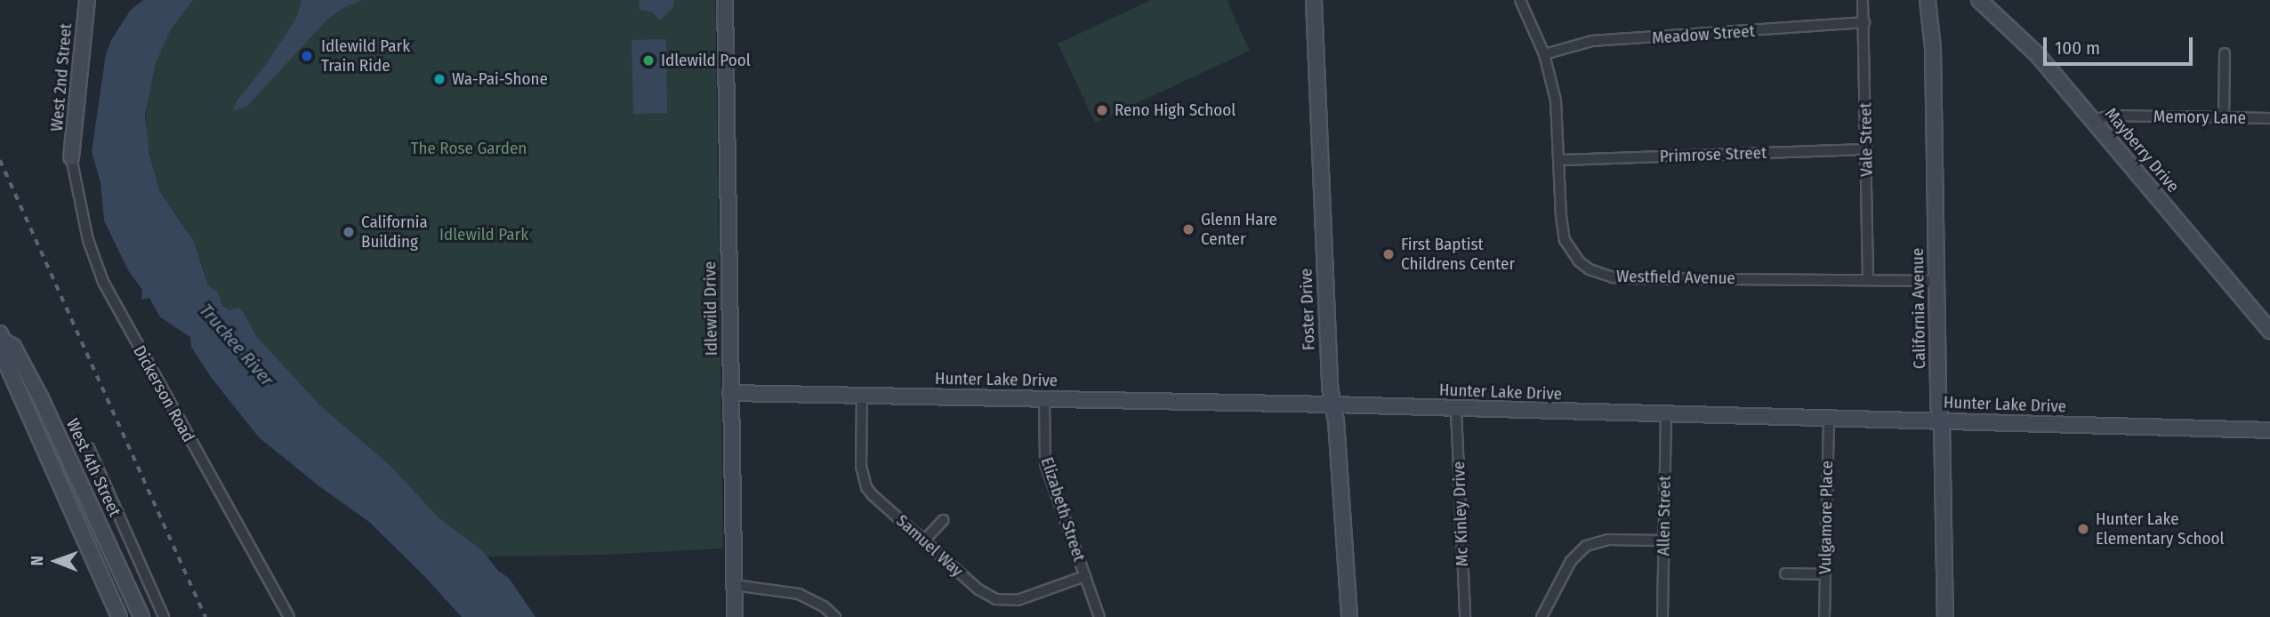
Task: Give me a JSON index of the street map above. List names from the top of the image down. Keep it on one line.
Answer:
{"streets":{"street":["Meadow Street","West 2nd Street","Memory Lane","Vale Street","Mayberry Drive","Primrose Street","Westfield Avenue","Idlewild Drive","California Avenue","Foster Drive","Hunter Lake Drive","Dickerson Road","West 4th Street","Elizabeth Street","Mc Kinley Drive","Allen Street","Vulgamore Place","Samuel Way"]},"crossings":[["Meadow Street","Vale Street"],["Meadow Street","Westfield Avenue"],["West 2nd Street","Dickerson Road"],["Memory Lane","Mayberry Drive"],["Vale Street","Primrose Street"],["Vale Street","Westfield Avenue"],["Primrose Street","Westfield Avenue"],["Westfield Avenue","California Avenue"],["Idlewild Drive","Hunter Lake Drive"],["California Avenue","Hunter Lake Drive"],["Foster Drive","Hunter Lake Drive"],["Hunter Lake Drive","Elizabeth Street"],["Hunter Lake Drive","Mc Kinley Drive"],["Hunter Lake Drive","Allen Street"],["Hunter Lake Drive","Vulgamore Place"],["Hunter Lake Drive","Samuel Way"],["Elizabeth Street","Samuel Way"]],"water":["Truckee River"],"parks":["The Rose Garden","Idlewild Park"],"places":["Idlewild Park Train Ride","Idlewild Pool","Wa-Pai-Shone","Reno High School","Glenn Hare Center","California Building","First Baptist Childrens Center","Hunter Lake Elementary School"],"scale_bar":"100 m","north":"left"}
